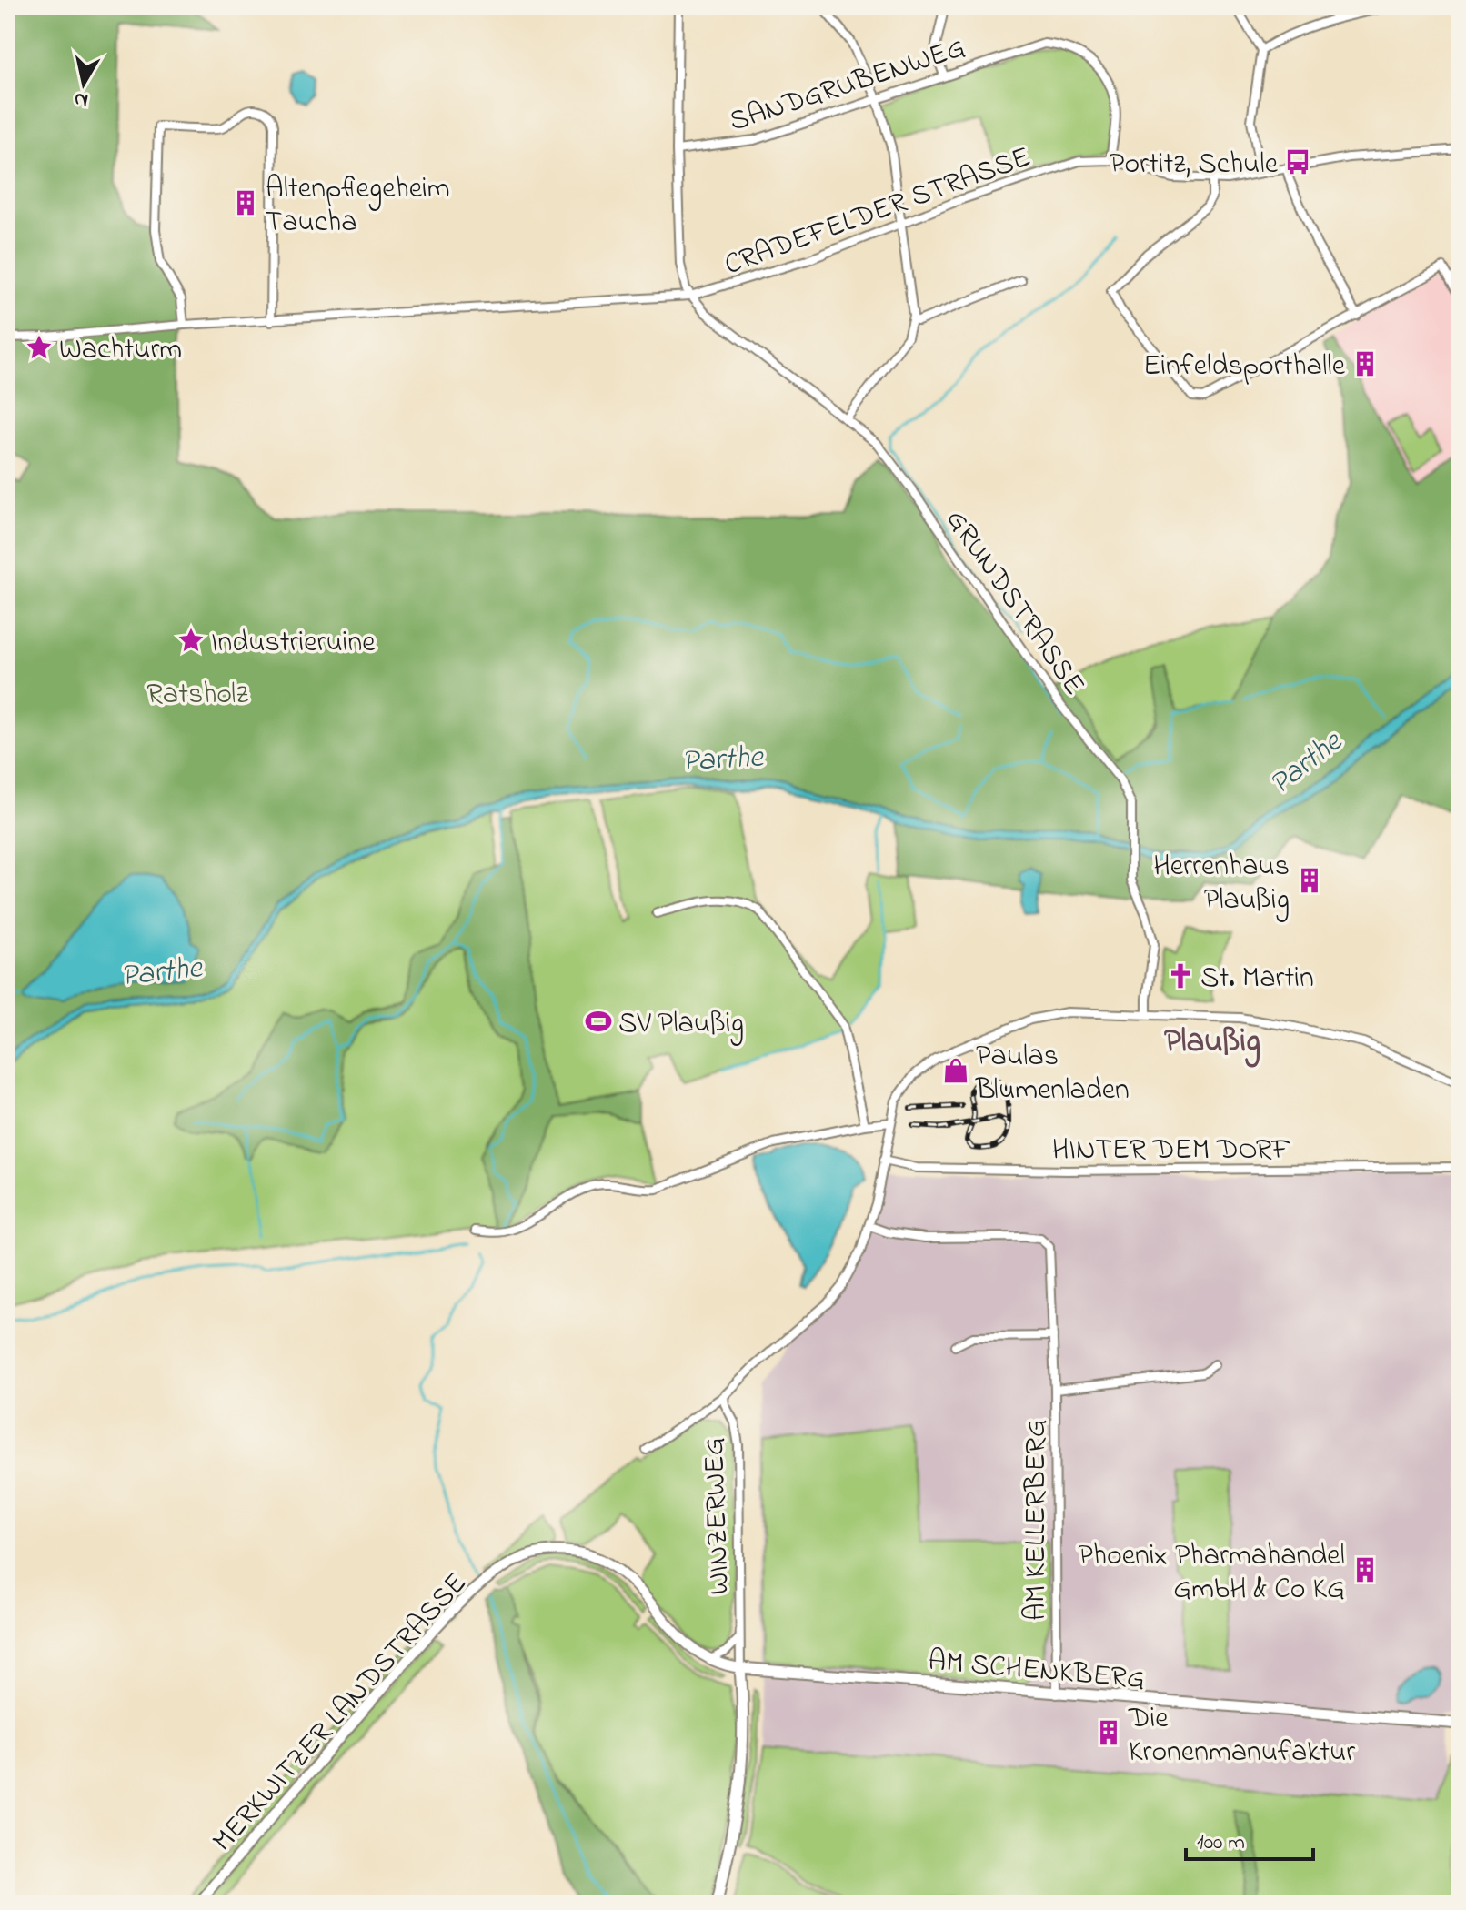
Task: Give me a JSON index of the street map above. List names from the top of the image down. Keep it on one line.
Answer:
{"streets":{"main road":["AM SCHENKBERG"],"street":["SANDGRUBENWEG","CRADEFELDER STRASSE","GRUNDSTRASSE","HINTER DEM DORF","WINZERWEG","AM KELLERBERG","MERKWITZER LANDSTRASSE"]},"crossings":[["SANDGRUBENWEG","CRADEFELDER STRASSE"],["CRADEFELDER STRASSE","GRUNDSTRASSE"],["WINZERWEG","AM SCHENKBERG"],["WINZERWEG","MERKWITZER LANDSTRASSE"],["AM KELLERBERG","AM SCHENKBERG"],["AM SCHENKBERG","MERKWITZER LANDSTRASSE"]],"districts":["Plaußig"],"water":["Parthe"],"parks":["Ratsholz"],"places":{"bus stop":["Portitz, Schule"],"building":["Altenpflegeheim Taucha","Einfeldsporthalle","Herrenhaus Plaußig","Phoenix Pharmahandel GmbH & Co KG","Die Kronenmanufaktur"],"place":["Wachturm","Industrieruine"],"church":["St. Martin"],"sports":["SV Plaußig"],"shop":["Paulas Blumenladen"]},"scale_bar":"100 m","north":"bottom"}
